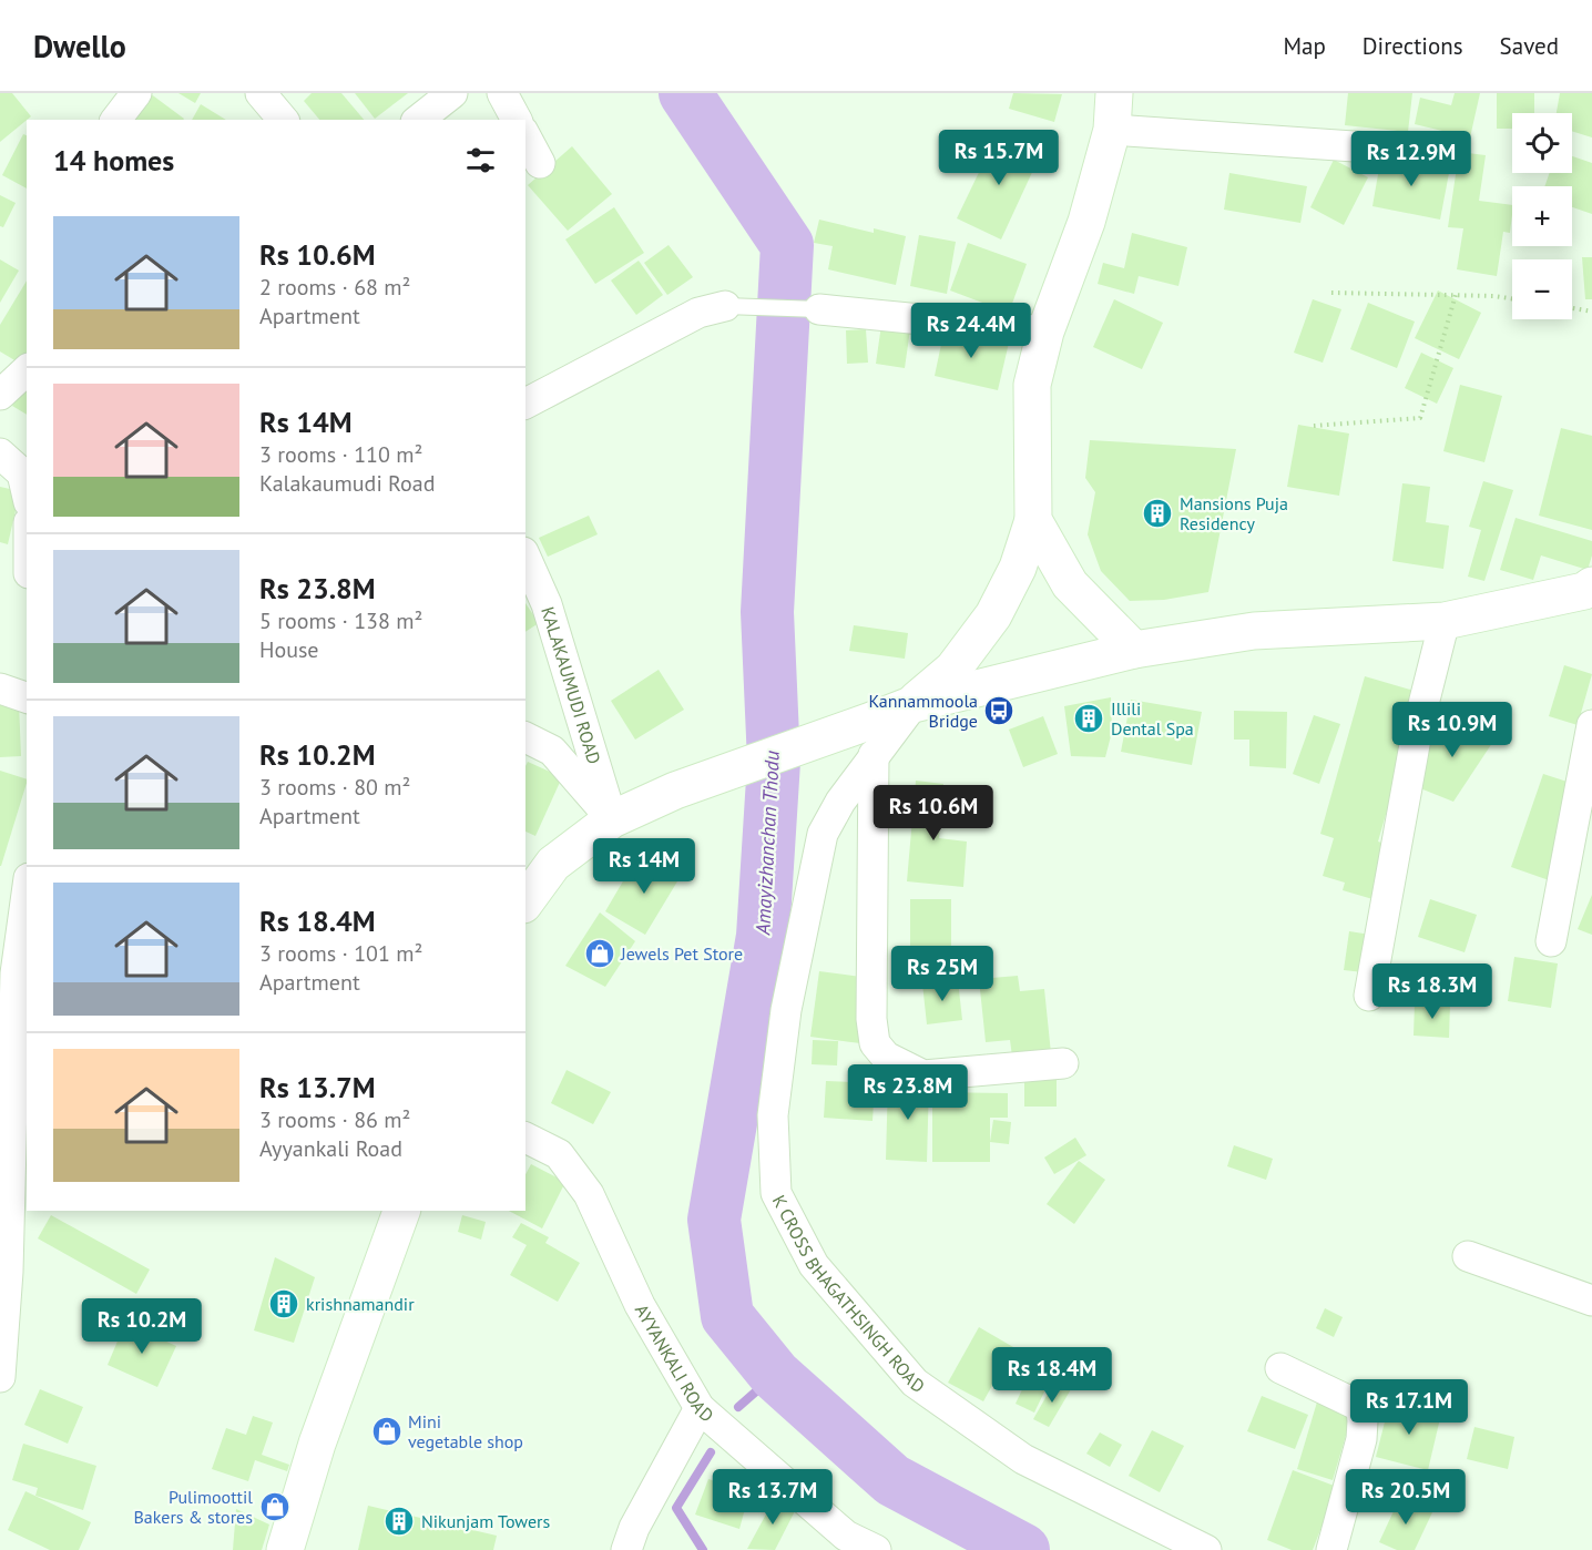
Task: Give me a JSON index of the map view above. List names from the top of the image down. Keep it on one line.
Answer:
{"streets":{"street":["KALAKAUMUDI ROAD","K CROSS BHAGATHSINGH ROAD","AYYANKALI ROAD"]},"water":["Amayizhanchan Thodu"],"places":{"building":["Mansions Puja Residency","Illili Dental Spa","krishnamandir","Nikunjam Towers"],"bus stop":["Kannammoola Bridge"],"shop":["Jewels Pet Store","Mini vegetable shop","Pulimoottil Bakers & stores"]},"page":{"header":"Dwello","nav":["Map","Directions","Saved"],"map_buttons":["+","−"],"heading":"14 homes","price":["Rs 15.7M","Rs 12.9M","Rs 24.4M","Rs 10.9M","Rs 10.6M","Rs 14M","Rs 25M","Rs 18.3M","Rs 23.8M","Rs 10.2M","Rs 18.4M","Rs 17.1M","Rs 13.7M","Rs 20.5M"],"list":[{"name":"Rs 10.6M","note":"2 rooms · 68 m² · Apartment"},{"name":"Rs 14M","note":"3 rooms · 110 m² · Kalakaumudi Road"},{"name":"Rs 23.8M","note":"5 rooms · 138 m² · House"},{"name":"Rs 10.2M","note":"3 rooms · 80 m² · Apartment"},{"name":"Rs 18.4M","note":"3 rooms · 101 m² · Apartment"},{"name":"Rs 13.7M","note":"3 rooms · 86 m² · Ayyankali Road"}]}}
